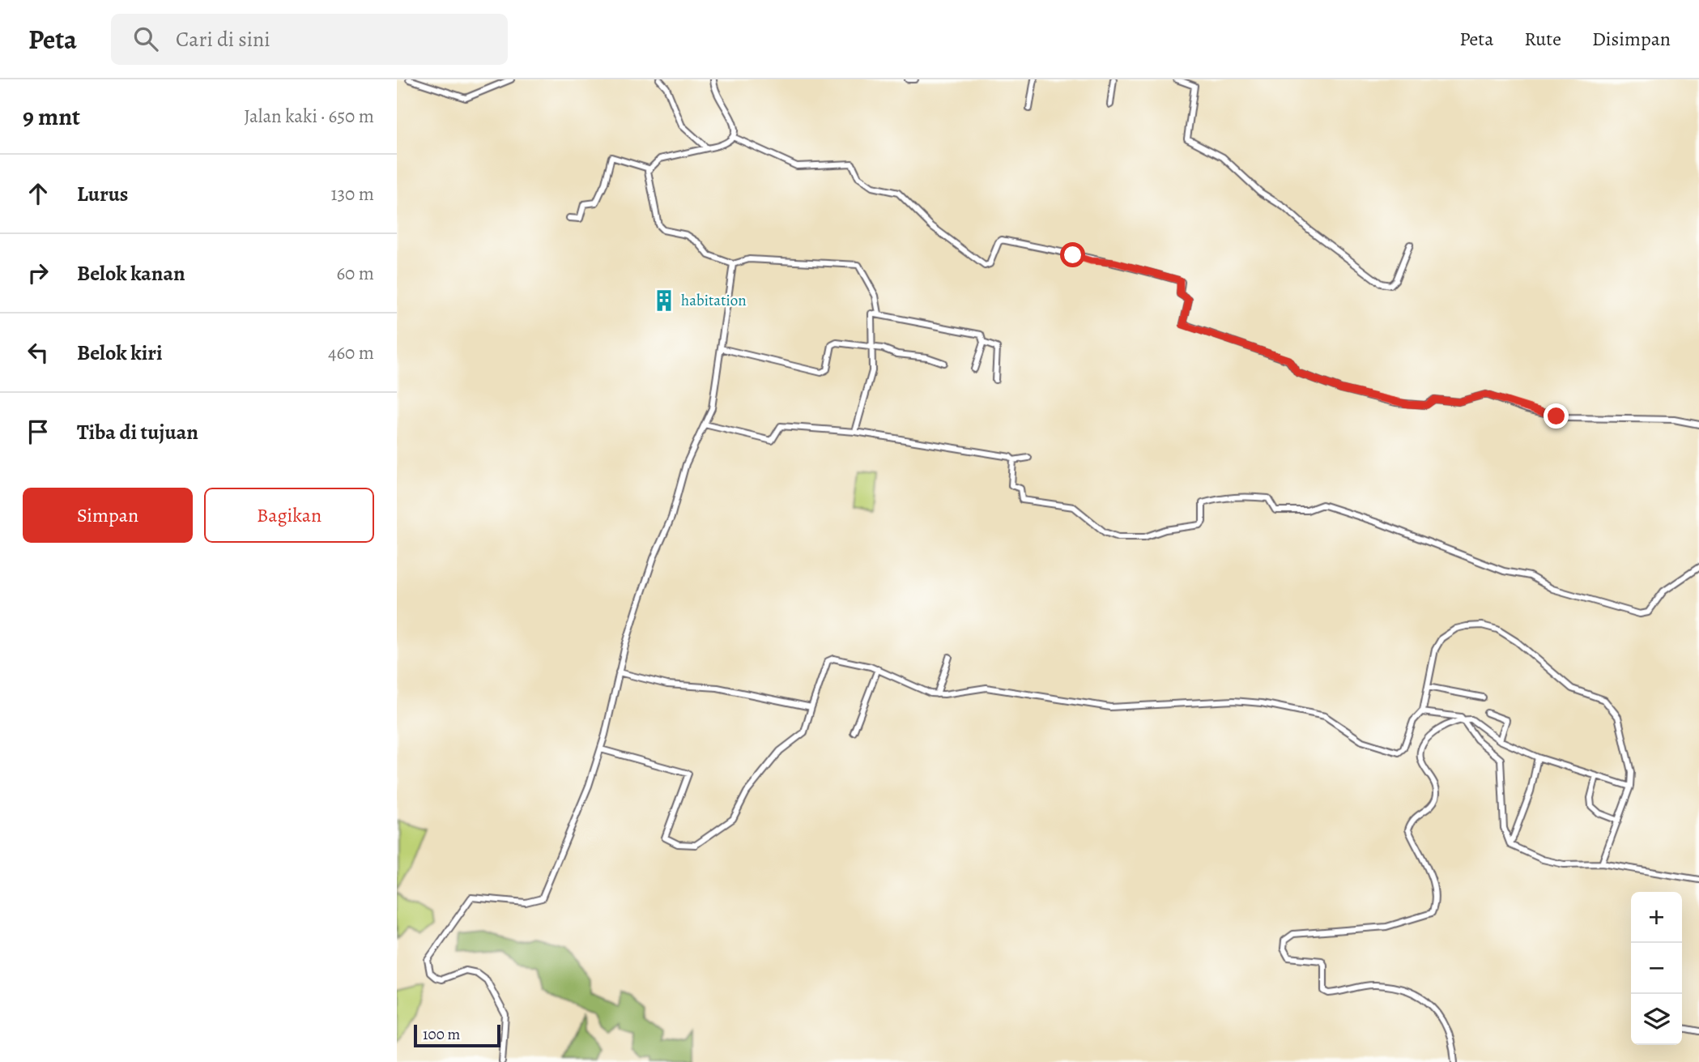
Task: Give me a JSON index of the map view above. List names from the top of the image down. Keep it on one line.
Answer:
{"places":{"building":["habitation"]},"scale_bar":"100 m","page":{"header":"Peta","search":"Cari di sini","nav":["Peta","Rute","Disimpan"],"heading":["9 mnt","Jalan kaki · 650 m"],"list":[["Lurus","130 m"],["Belok kanan","60 m"],["Belok kiri","460 m"],"Tiba di tujuan"],"buttons":["Simpan","Bagikan"],"map_buttons":["+","−"],"scale":"100 m"}}
